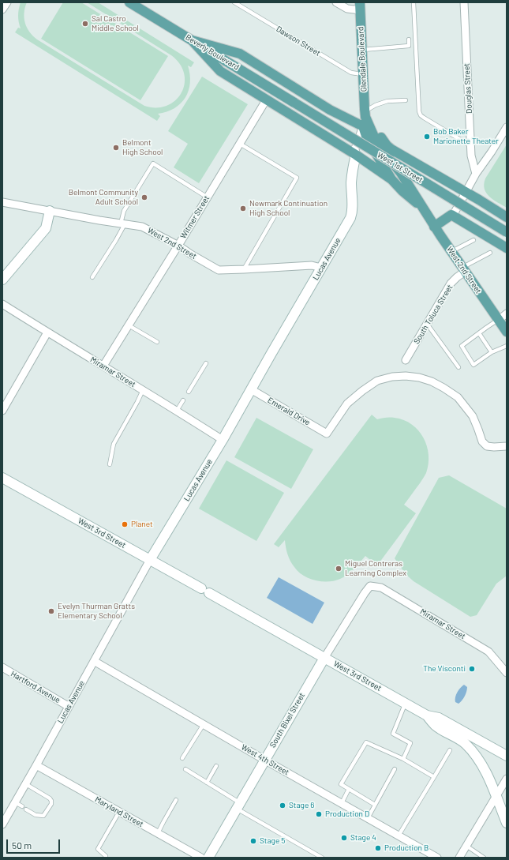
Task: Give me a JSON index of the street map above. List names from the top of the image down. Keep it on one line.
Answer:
{"streets":{"main road":["Beverly Boulevard","Glendale Boulevard","West 1st Street","West 2nd Street"],"street":["Douglas Street","Witmer Street","Lucas Avenue","South Toluca Street","Miramar Street","Emerald Drive","West 3rd Street","Hartford Avenue","South Bixel Street","West 4th Street","Maryland Street"],"lane":["Dawson Street"]},"crossings":[["Dawson Street","Glendale Boulevard"],["Beverly Boulevard","West 1st Street"],["Glendale Boulevard","West 2nd Street"],["Glendale Boulevard","Lucas Avenue"],["Witmer Street","West 2nd Street"],["Witmer Street","Miramar Street"],["West 2nd Street","Lucas Avenue"],["West 2nd Street","South Toluca Street"],["Lucas Avenue","Miramar Street"],["Lucas Avenue","Emerald Drive"],["Lucas Avenue","West 3rd Street"],["Lucas Avenue","Hartford Avenue"],["Lucas Avenue","West 4th Street"],["Lucas Avenue","Maryland Street"],["Miramar Street","South Bixel Street"],["West 3rd Street","South Bixel Street"],["South Bixel Street","West 4th Street"]],"places":["Sal Castro Middle School","Bob Baker Marionette Theater","Belmont High School","Belmont Community Adult School","Newmark Continuation High School","Planet","Miguel Contreras Learning Complex","Evelyn Thurman Gratts Elementary School","The Visconti","Stage 6","Production D","Stage 4","Stage 5","Production B"],"scale_bar":"50 m"}
